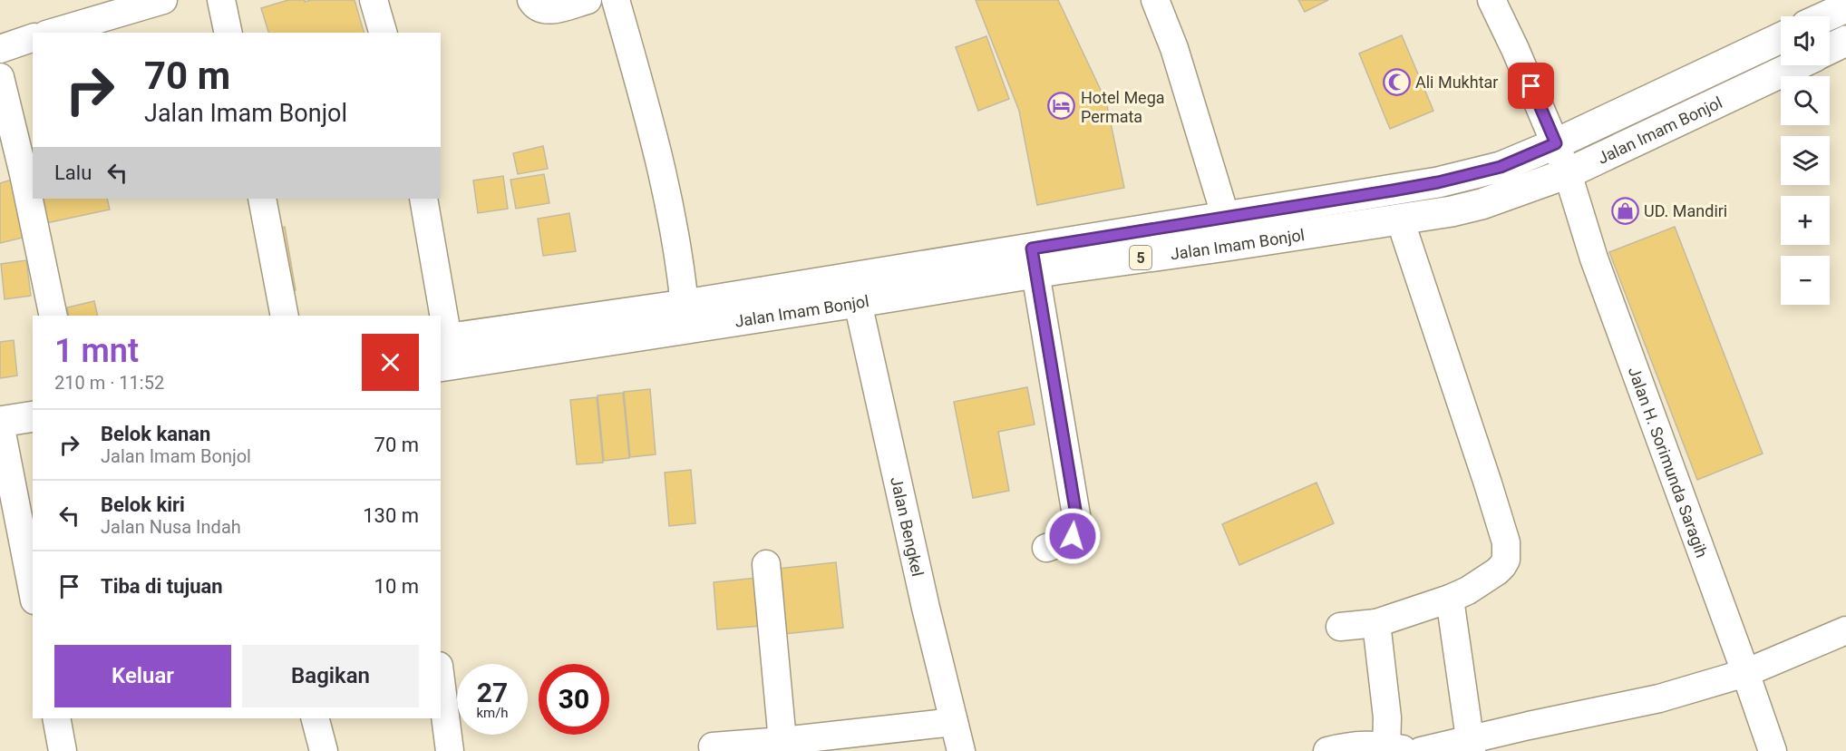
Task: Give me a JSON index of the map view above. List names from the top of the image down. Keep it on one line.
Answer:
{"streets":{"highway":["Jalan Imam Bonjol","5"],"street":["Jalan H. Sorimunda Saragih","Jalan Bengkel"]},"crossings":[["Jalan Imam Bonjol","Jalan H. Sorimunda Saragih"],["Jalan Imam Bonjol","Jalan Bengkel"]],"places":{"mosque":["Ali Mukhtar"],"hotel":["Hotel Mega Permata"],"shop":["UD. Mandiri"]},"page":{"map_buttons":["+","−"],"turn":["70 m","Jalan Imam Bonjol"],"then":"Lalu","heading":["1 mnt","210 m · 11:52"],"list":[{"name":"Belok kanan","note":"Jalan Imam Bonjol","value":"70 m"},{"name":"Belok kiri","note":"Jalan Nusa Indah","value":"130 m"},{"name":"Tiba di tujuan","value":"10 m"}],"buttons":["Keluar","Bagikan"],"speed":"27 km/h","limit":"30"}}
